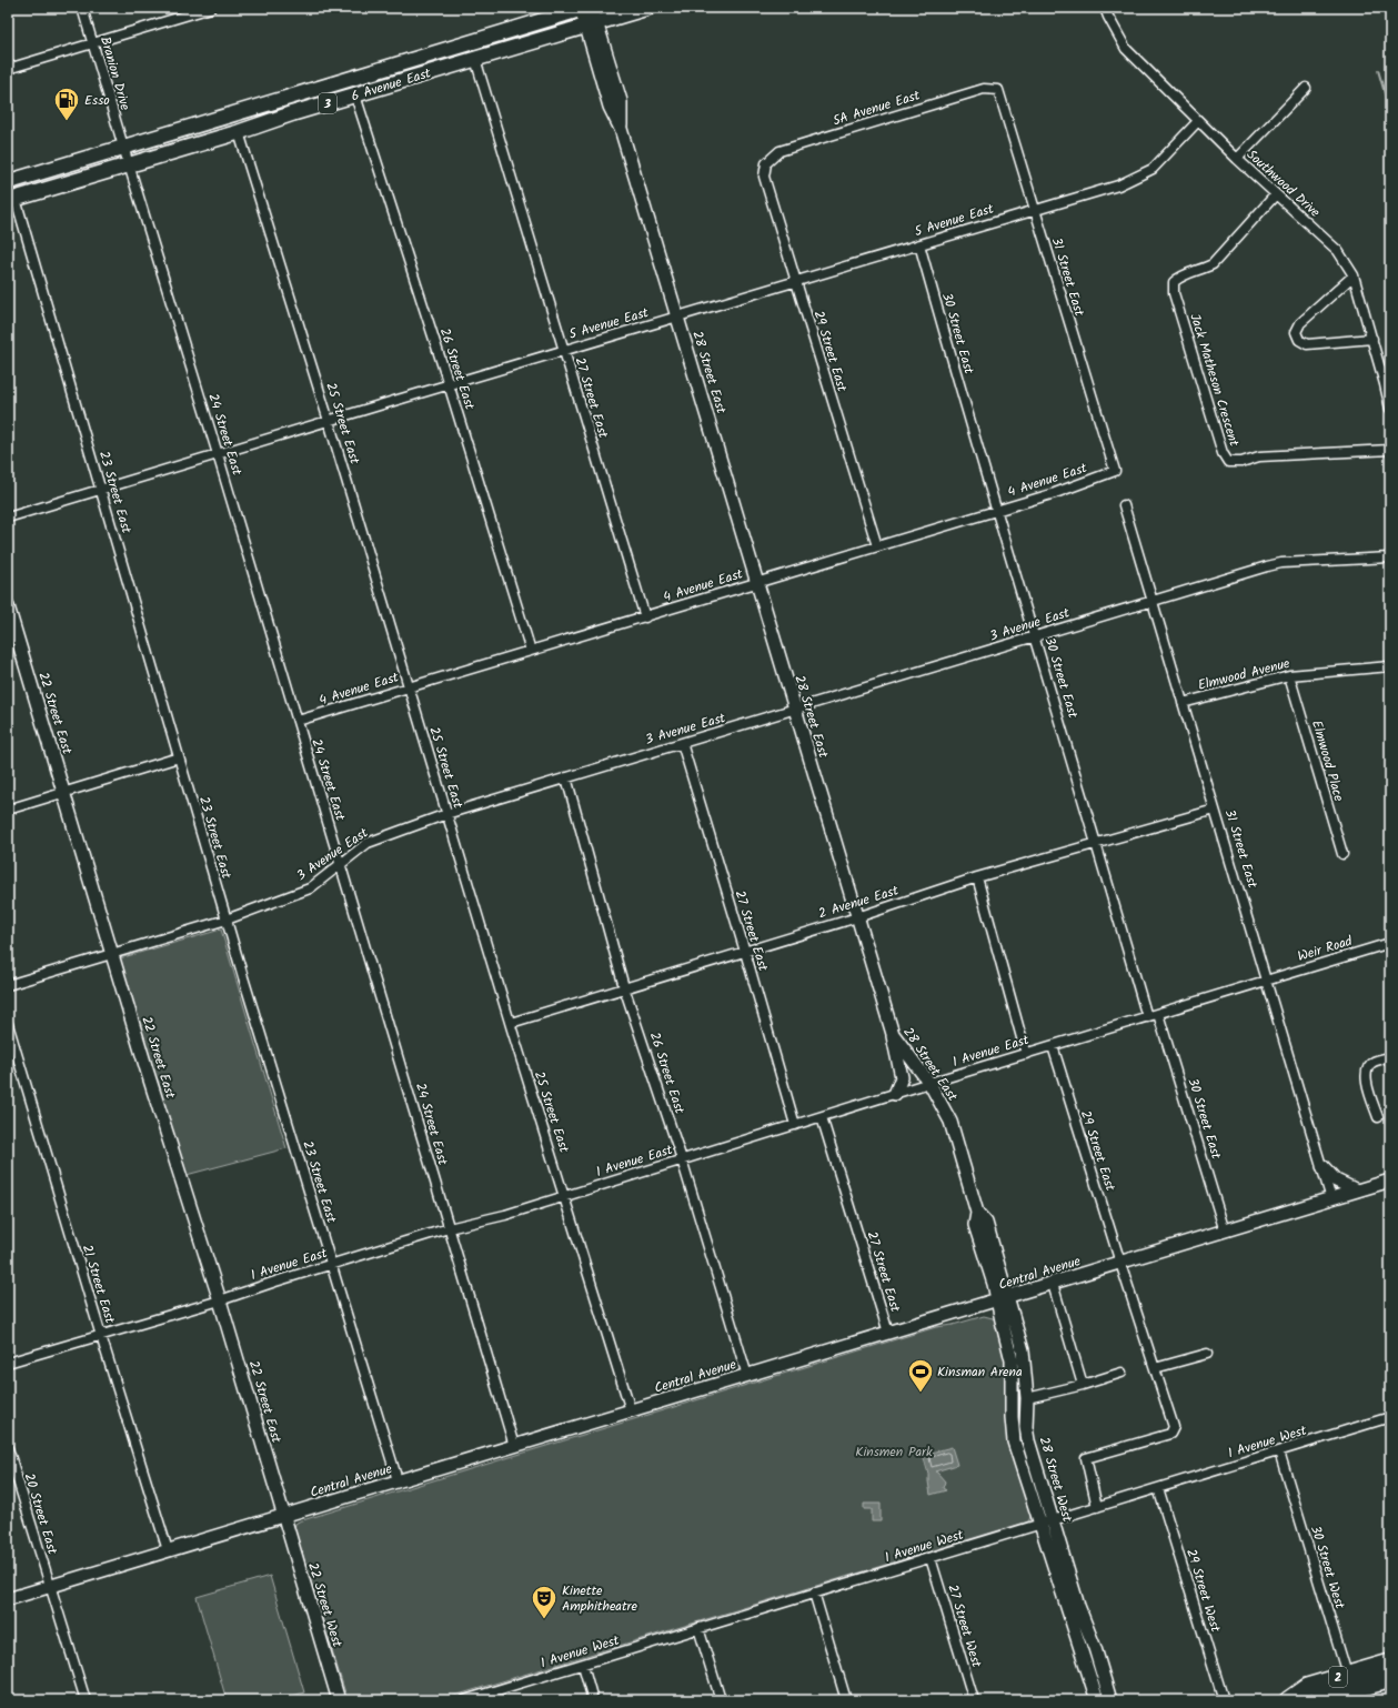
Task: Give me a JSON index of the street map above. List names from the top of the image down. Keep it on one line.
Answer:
{"streets":{"highway":["2"],"main road":["6 Avenue East","3"],"street":["Branion Drive","5A Avenue East","Southwood Drive","5 Avenue East","31 Street East","30 Street East","29 Street East","26 Street East","28 Street East","Jack Matheson Crescent","27 Street East","25 Street East","24 Street East","4 Avenue East","23 Street East","3 Avenue East","Elmwood Avenue","22 Street East","Elmwood Place","2 Avenue East","Weir Road","1 Avenue East","Central Avenue","21 Street East","1 Avenue West","28 Street West","20 Street East","30 Street West","29 Street West","22 Street West","27 Street West"]},"crossings":[["Branion Drive","6 Avenue East"],["Branion Drive","24 Street East"],["6 Avenue East","26 Street East"],["6 Avenue East","28 Street East"],["6 Avenue East","27 Street East"],["6 Avenue East","25 Street East"],["6 Avenue East","24 Street East"],["6 Avenue East","23 Street East"],["5A Avenue East","31 Street East"],["5A Avenue East","29 Street East"],["Southwood Drive","5 Avenue East"],["Southwood Drive","Jack Matheson Crescent"],["5 Avenue East","31 Street East"],["5 Avenue East","30 Street East"],["5 Avenue East","29 Street East"],["5 Avenue East","26 Street East"],["5 Avenue East","28 Street East"],["5 Avenue East","27 Street East"],["5 Avenue East","25 Street East"],["5 Avenue East","24 Street East"],["5 Avenue East","23 Street East"],["31 Street East","4 Avenue East"],["31 Street East","3 Avenue East"],["31 Street East","Elmwood Avenue"],["31 Street East","2 Avenue East"],["31 Street East","Weir Road"],["31 Street East","1 Avenue East"],["31 Street East","Central Avenue"],["30 Street East","4 Avenue East"],["30 Street East","3 Avenue East"],["30 Street East","2 Avenue East"],["30 Street East","1 Avenue East"],["30 Street East","Central Avenue"],["29 Street East","4 Avenue East"],["29 Street East","1 Avenue East"],["29 Street East","Central Avenue"],["29 Street East","1 Avenue West"],["26 Street East","4 Avenue East"],["26 Street East","3 Avenue East"],["26 Street East","2 Avenue East"],["26 Street East","1 Avenue East"],["26 Street East","Central Avenue"],["28 Street East","4 Avenue East"],["28 Street East","3 Avenue East"],["28 Street East","2 Avenue East"],["28 Street East","1 Avenue East"],["28 Street East","Central Avenue"],["28 Street East","28 Street West"],["27 Street East","4 Avenue East"],["27 Street East","3 Avenue East"],["27 Street East","2 Avenue East"],["27 Street East","1 Avenue East"],["27 Street East","Central Avenue"],["25 Street East","4 Avenue East"],["25 Street East","3 Avenue East"],["25 Street East","2 Avenue East"],["25 Street East","1 Avenue East"],["25 Street East","Central Avenue"],["24 Street East","4 Avenue East"],["24 Street East","3 Avenue East"],["24 Street East","1 Avenue East"],["24 Street East","Central Avenue"],["23 Street East","3 Avenue East"],["23 Street East","1 Avenue East"],["23 Street East","Central Avenue"],["3 Avenue East","22 Street East"],["Elmwood Avenue","Elmwood Place"],["22 Street East","1 Avenue East"],["22 Street East","Central Avenue"],["22 Street East","22 Street West"],["Weir Road","1 Avenue East"],["1 Avenue East","21 Street East"],["Central Avenue","21 Street East"],["Central Avenue","28 Street West"],["Central Avenue","20 Street East"],["Central Avenue","22 Street West"],["1 Avenue West","28 Street West"],["1 Avenue West","30 Street West"],["1 Avenue West","29 Street West"],["1 Avenue West","27 Street West"],["30 Street West","2"]],"parks":["Kinsmen Park"],"places":{"fuel station":["Esso"],"sports":["Kinsman Arena"],"theatre":["Kinette Amphitheatre"]}}
